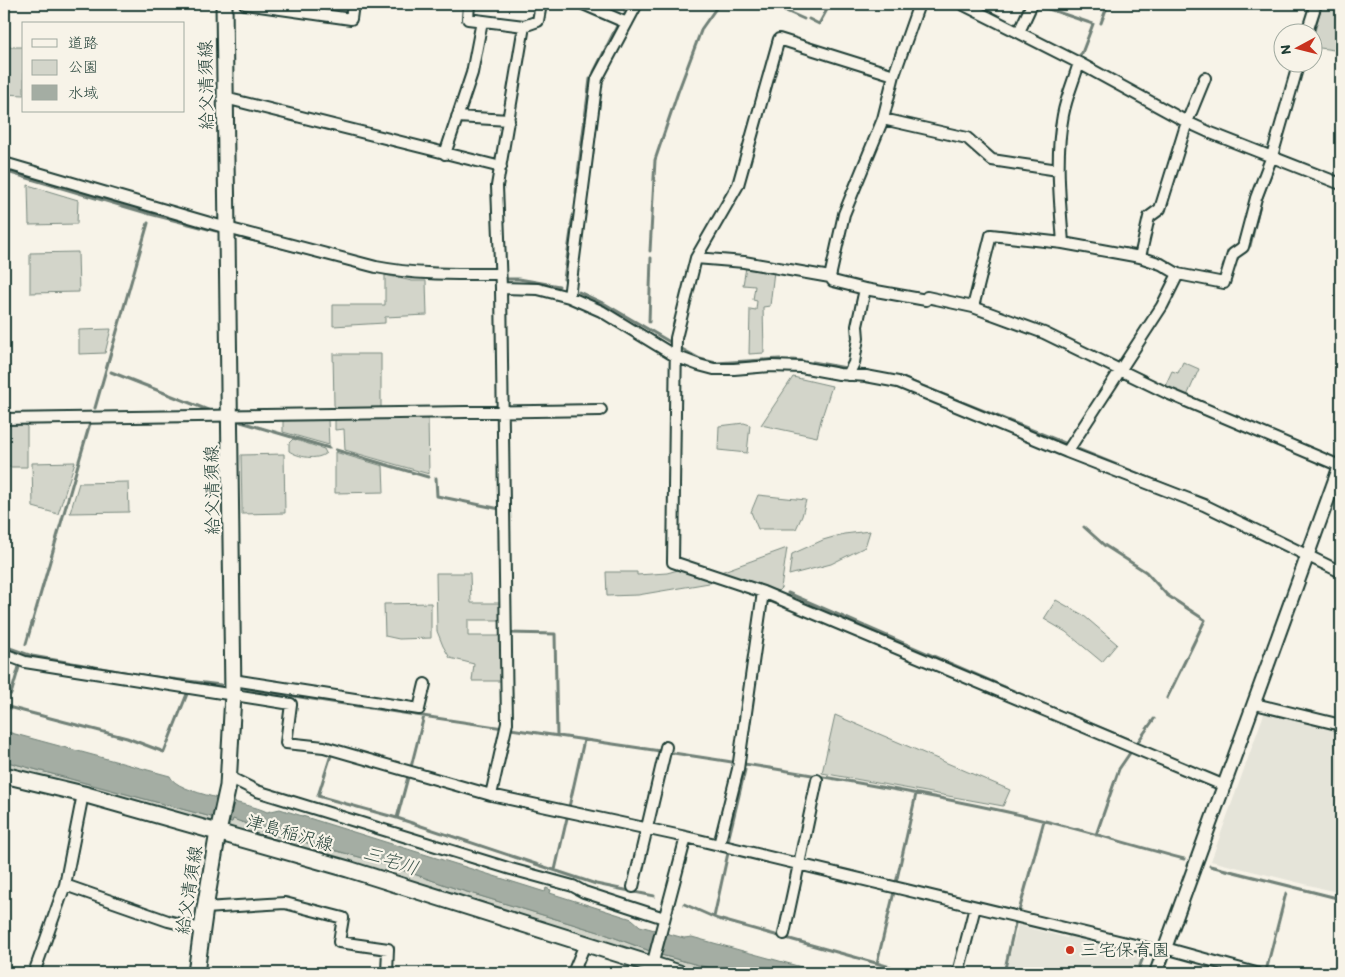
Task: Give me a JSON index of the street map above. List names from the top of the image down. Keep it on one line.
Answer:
{"streets":{"main road":["給父清須線","津島稲沢線"]},"crossings":[["給父清須線","津島稲沢線"]],"water":["三宅川"],"places":["三宅保育園"],"legend":["道路","公園","水域"],"north":"left"}
